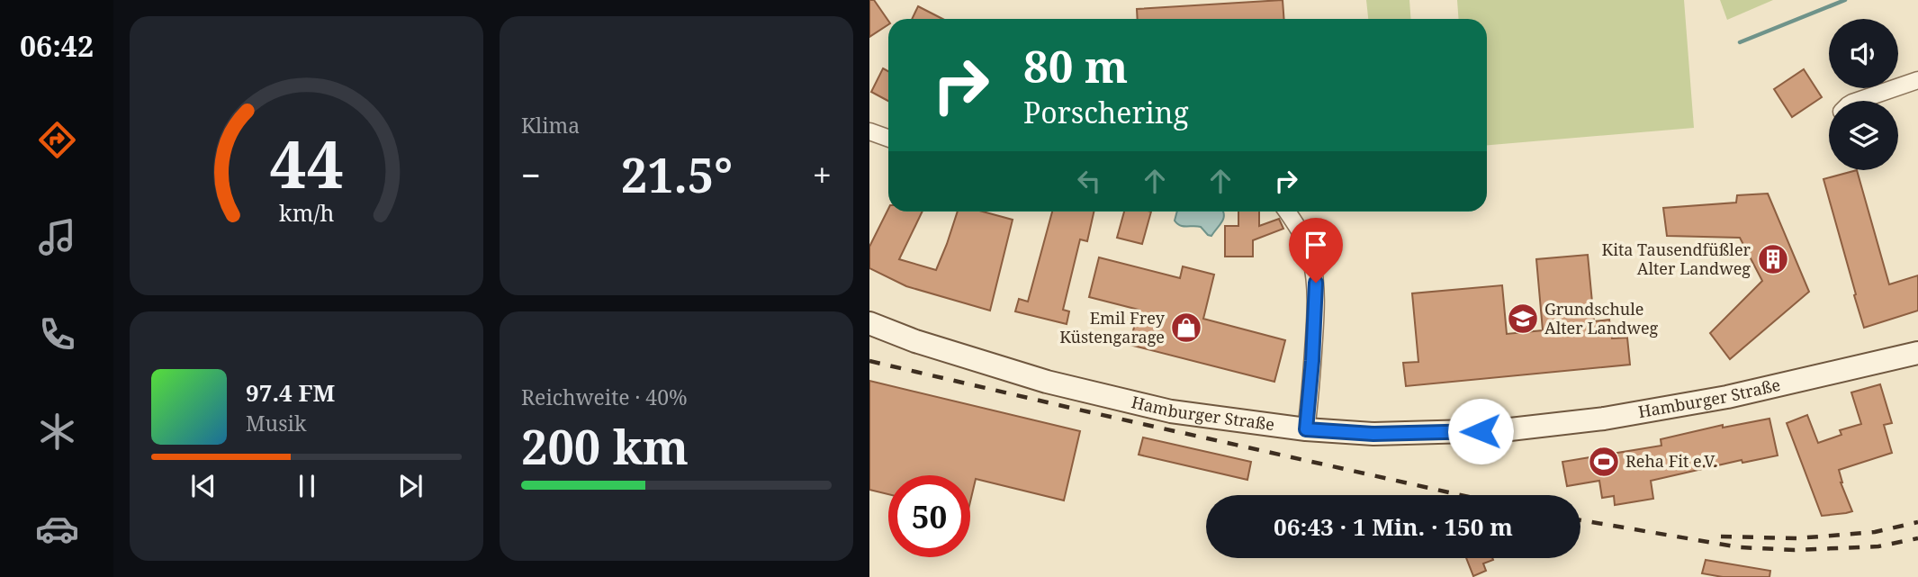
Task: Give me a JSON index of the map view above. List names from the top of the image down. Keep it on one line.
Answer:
{"streets":{"main road":["Hamburger Straße"]},"places":{"building":["Kita Tausendfüßler Alter Landweg"],"school or university":["Grundschule Alter Landweg"],"shop":["Emil Frey Küstengarage"],"sports":["Reha Fit e.V."]},"page":{"tabs":"06:42","tile":["Klima",["Reichweite · 40%","200 km"]],"turn":["80 m","Porschering"],"heat":["−","21.5°","+"],"song":["97.4 FM","Musik"],"limit":"50","trip":"06:43 · 1 Min. · 150 m","gauge":["44","km/h"]}}
